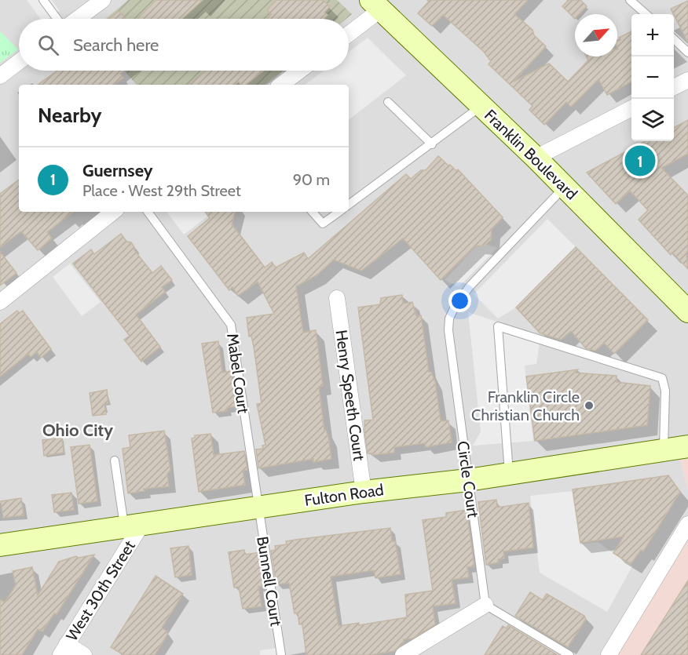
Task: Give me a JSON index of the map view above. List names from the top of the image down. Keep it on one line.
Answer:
{"streets":{"street":["Franklin Boulevard","Henry Speeth Court","Fulton Road","West 30th Street"],"lane":["Mabel Court","Circle Court","Bunnell Court"]},"crossings":[["Franklin Boulevard","Circle Court"],["Mabel Court","Fulton Road"],["Mabel Court","Bunnell Court"],["Henry Speeth Court","Fulton Road"],["Circle Court","Fulton Road"],["Fulton Road","Bunnell Court"],["Fulton Road","West 30th Street"]],"districts":["Ohio City"],"places":["Franklin Circle Christian Church"],"north":"top right","page":{"map_buttons":["+","−"],"search":"Search here","heading":"Nearby","pins":"1","list":[{"mark":"1","name":"Guernsey","note":"Place · West 29th Street","value":"90 m"}]}}
